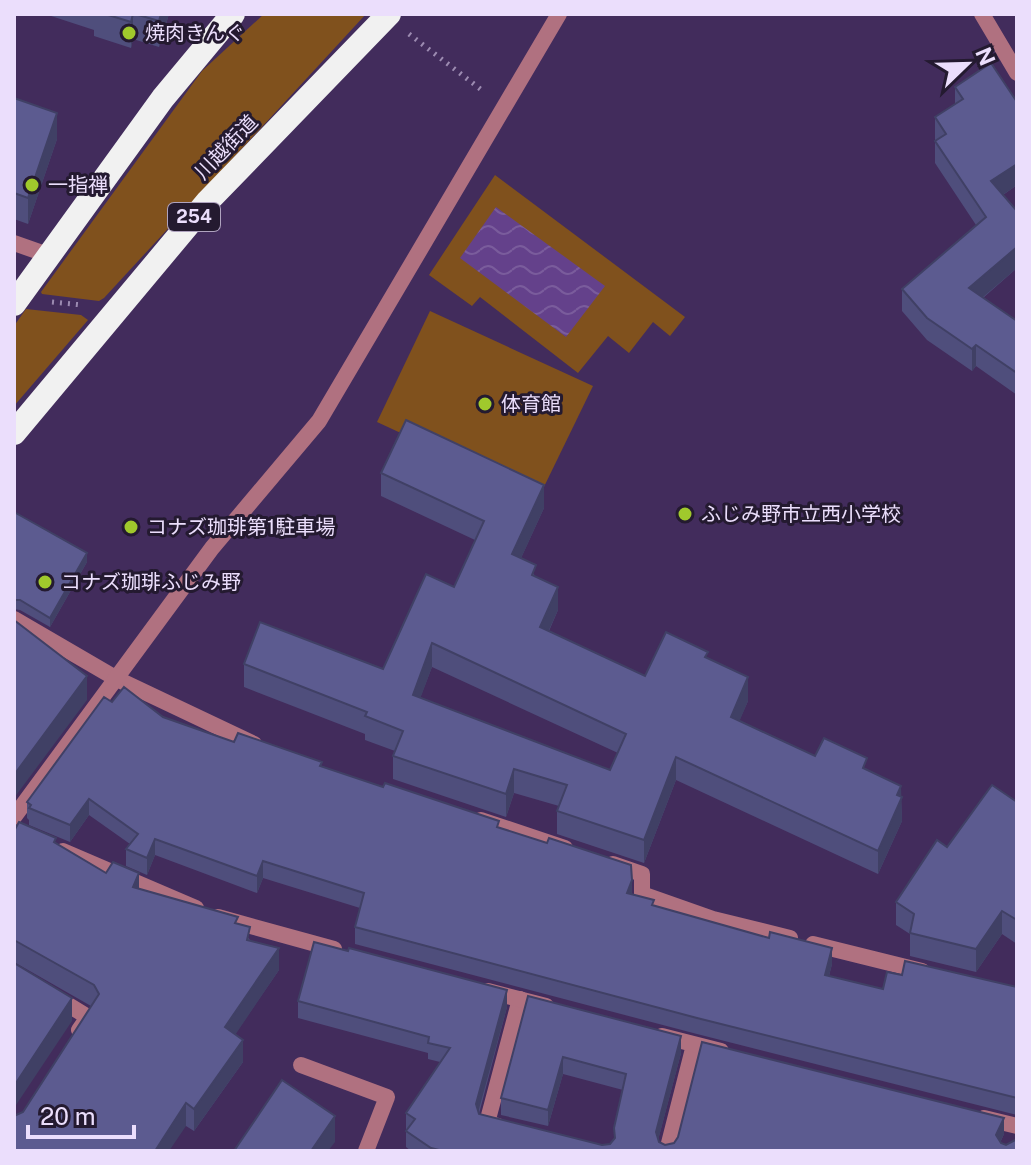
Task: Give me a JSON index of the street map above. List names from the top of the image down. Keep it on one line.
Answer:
{"streets":{"highway":["川越街道","254"]},"places":["焼肉きんぐ","一指禅","体育館","ふじみ野市立西小学校","コナズ珈琲第1駐車場","コナズ珈琲ふじみ野"],"scale_bar":"20 m","north":"top right"}
